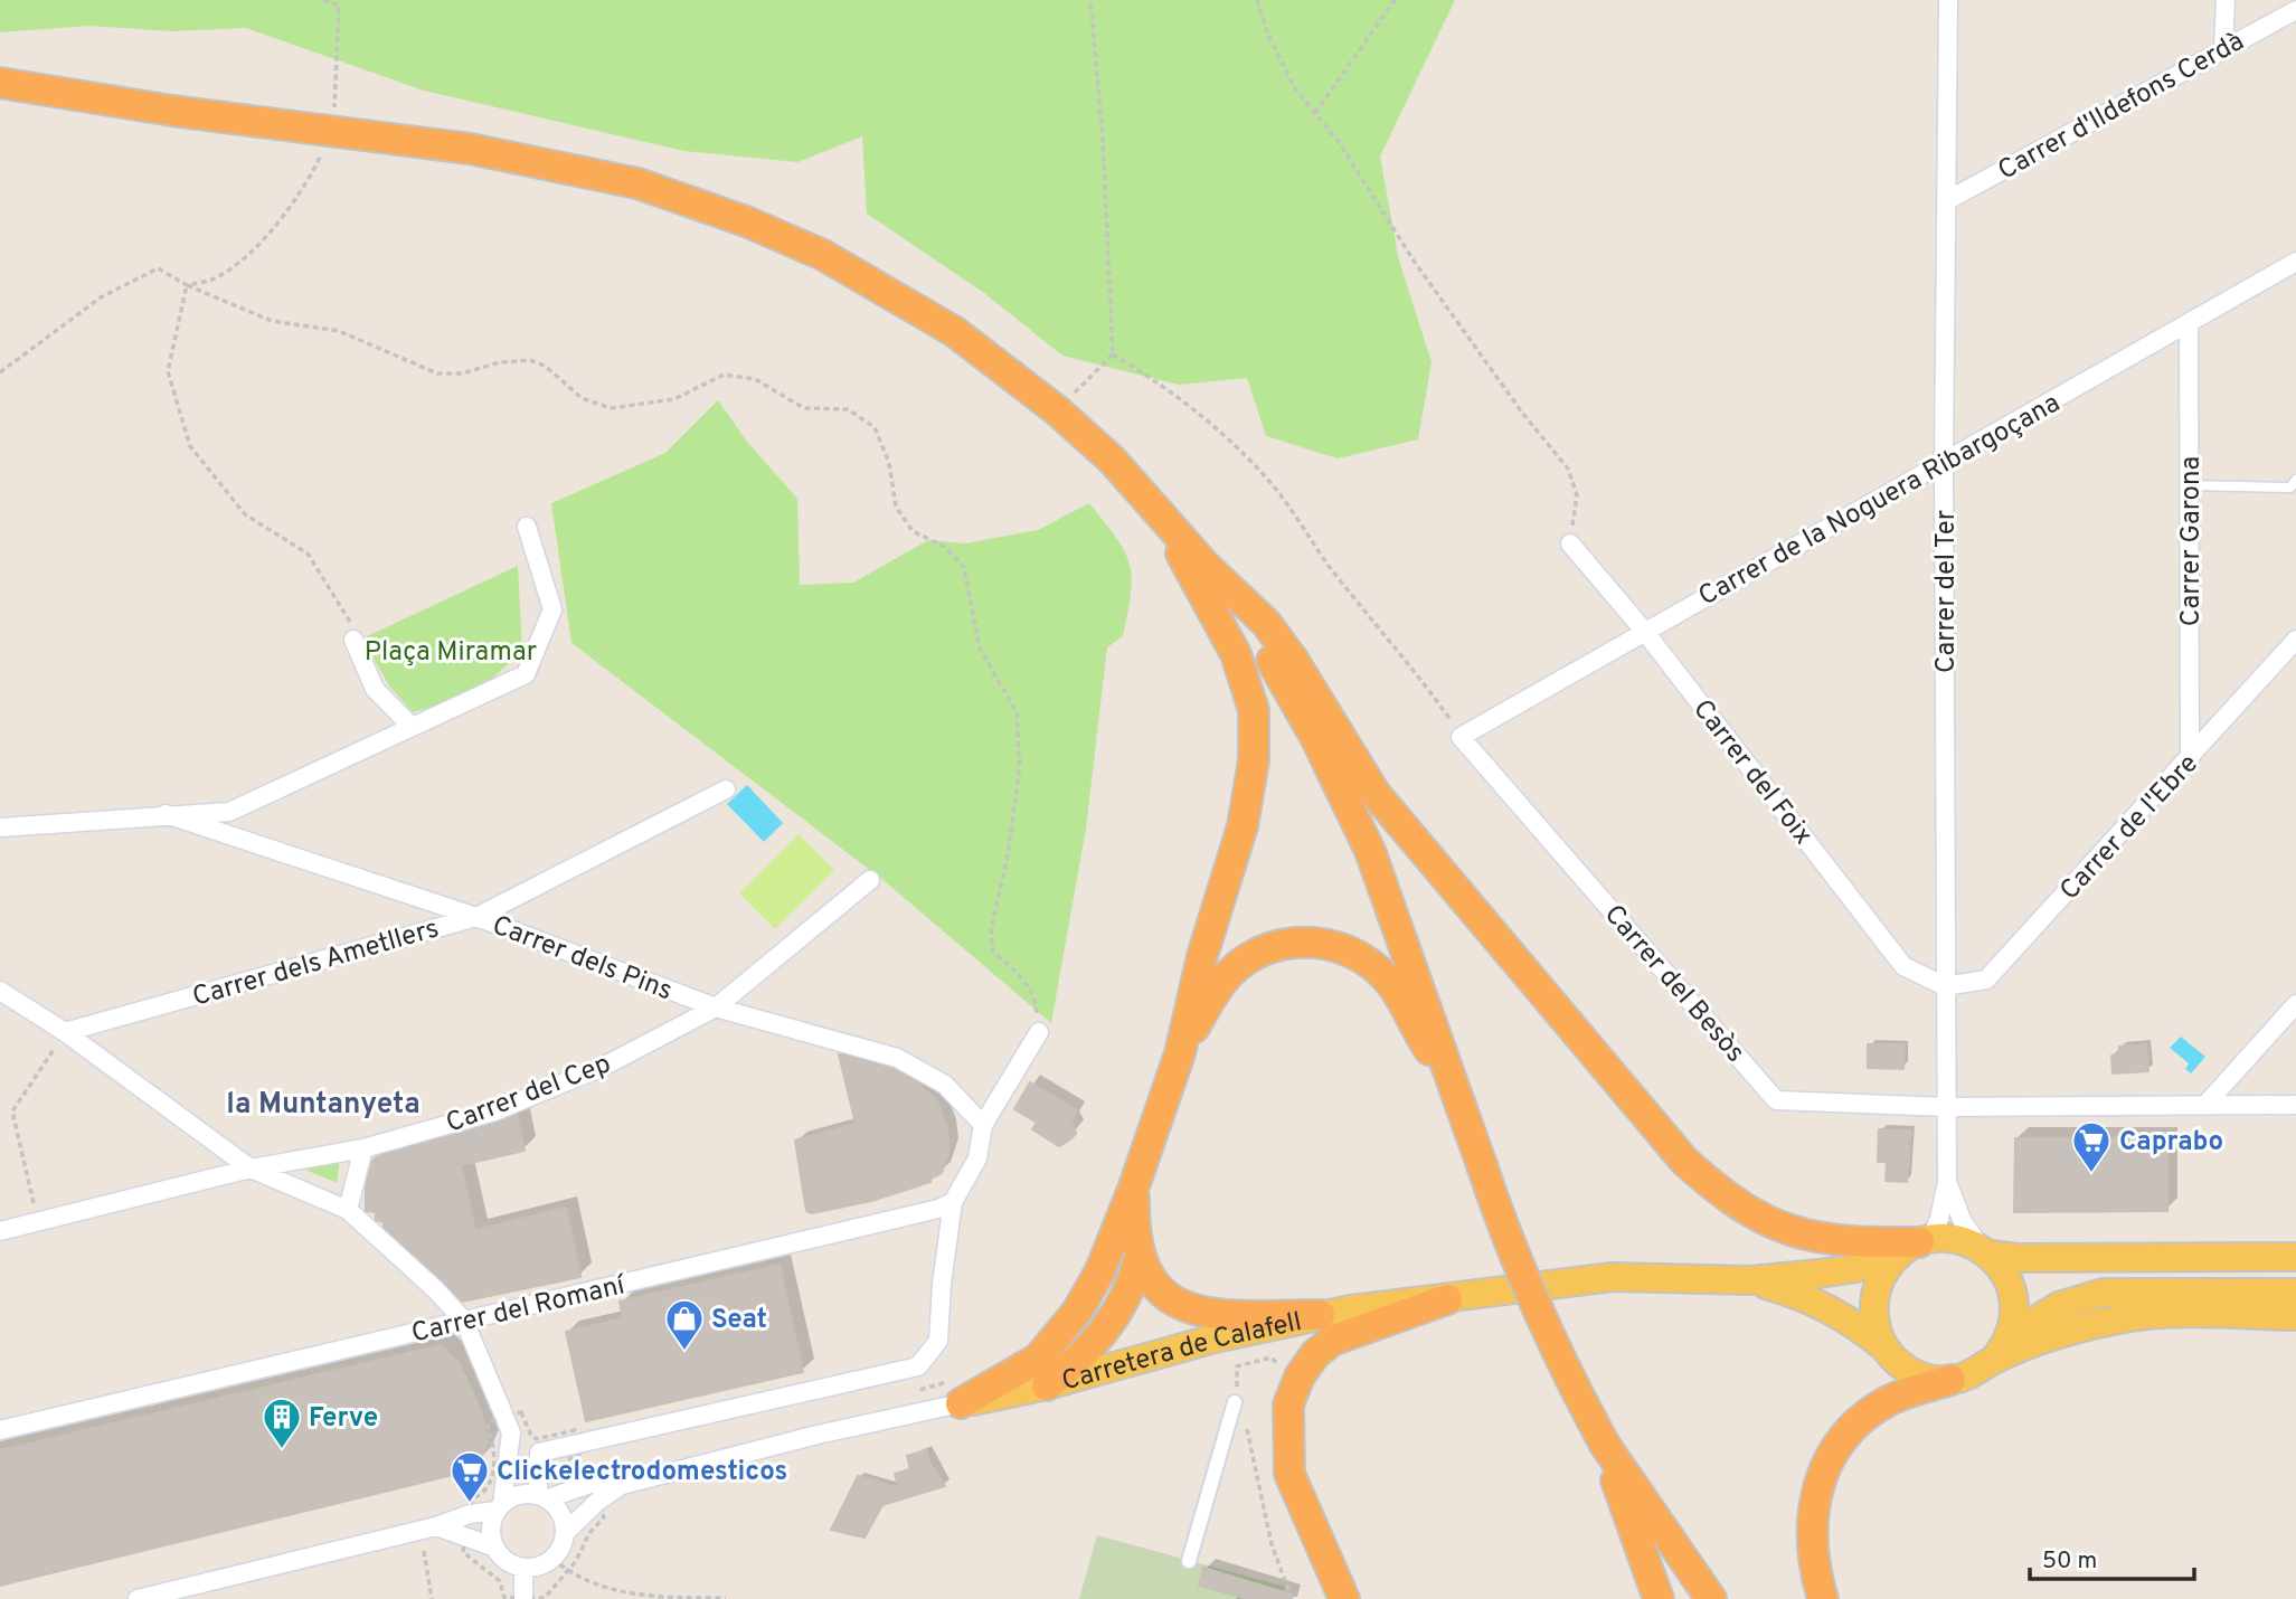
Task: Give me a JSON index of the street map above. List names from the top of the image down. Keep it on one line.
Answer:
{"streets":{"main road":["Carretera de Calafell"],"street":["Carrer d'Ildefons Cerdà","Carrer de la Noguera Ribargoçana","Carrer Garona","Carrer del Ter","Carrer del Foix","Carrer de l'Ebre","Carrer dels Pins","Carrer dels Ametllers","Carrer del Besòs","Carrer del Cep","Carrer del Romaní"]},"crossings":[["Carrer d'Ildefons Cerdà","Carrer del Ter"],["Carrer de la Noguera Ribargoçana","Carrer Garona"],["Carrer de la Noguera Ribargoçana","Carrer del Ter"],["Carrer de la Noguera Ribargoçana","Carrer del Foix"],["Carrer de la Noguera Ribargoçana","Carrer del Besòs"],["Carrer Garona","Carrer de l'Ebre"],["Carrer del Ter","Carrer del Foix"],["Carrer del Ter","Carrer de l'Ebre"],["Carrer del Ter","Carrer del Besòs"],["Carrer del Ter","Carretera de Calafell"],["Carrer del Foix","Carrer de l'Ebre"],["Carrer dels Pins","Carrer dels Ametllers"],["Carrer dels Pins","Carrer del Cep"]],"districts":["la Muntanyeta"],"parks":["Plaça Miramar"],"places":{"supermarket":["Caprabo","Clickelectrodomesticos"],"shop":["Seat"],"building":["Ferve"]},"scale_bar":"50 m"}
